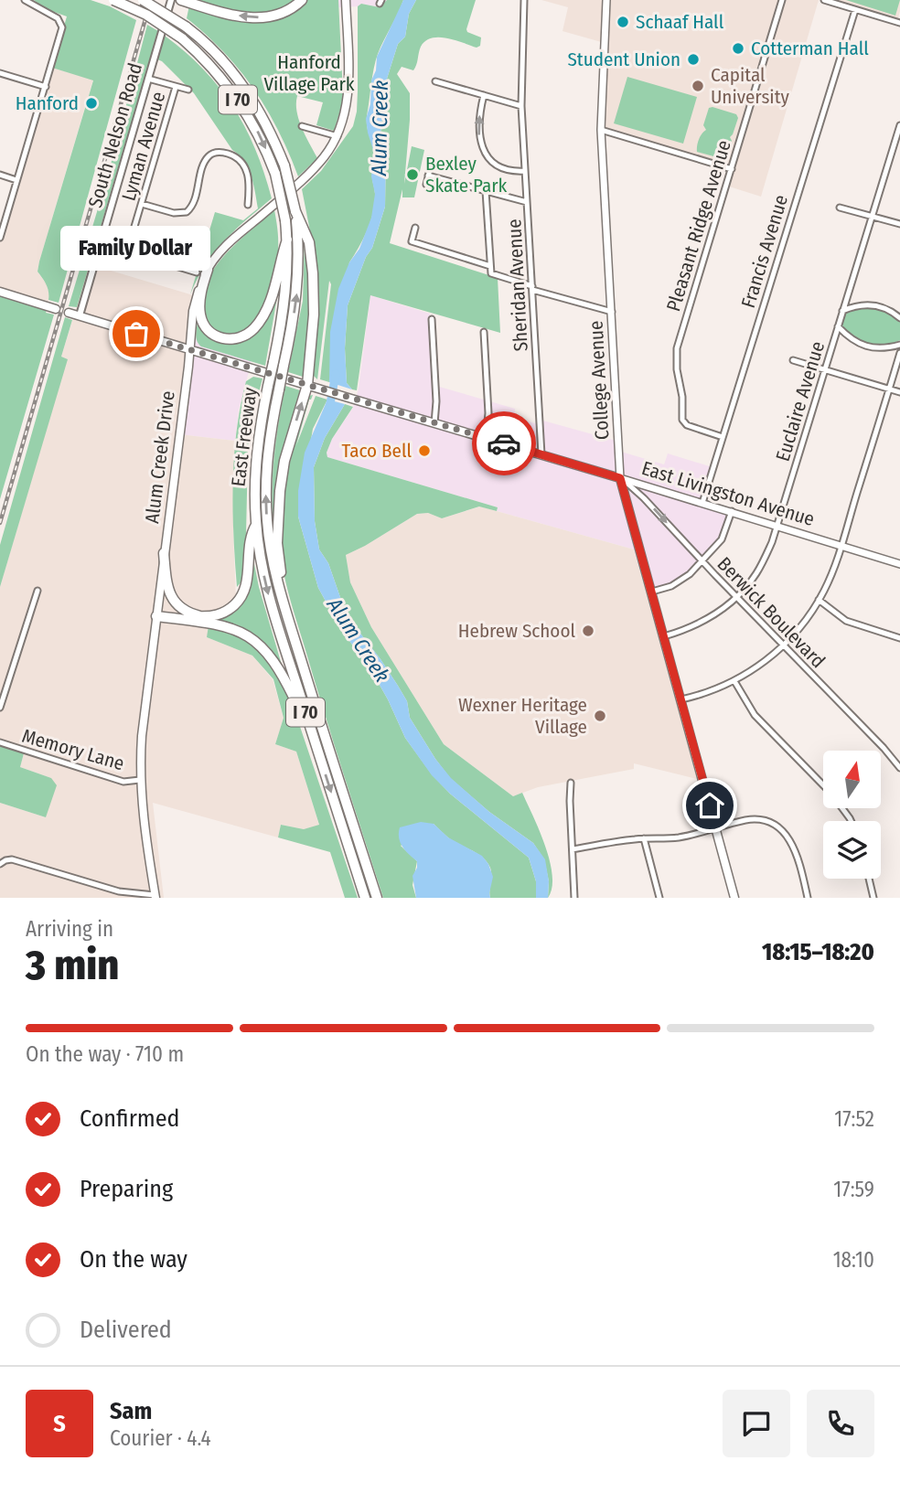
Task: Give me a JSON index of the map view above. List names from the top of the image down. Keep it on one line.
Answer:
{"streets":{"highway":["I 70","East Freeway"],"main road":["College Avenue","Alum Creek Drive","East Livingston Avenue"],"street":["South Nelson Road","Lyman Avenue","Pleasant Ridge Avenue","Francis Avenue","Sheridan Avenue","Euclaire Avenue","Berwick Boulevard","Memory Lane"]},"crossings":[["South Nelson Road","East Livingston Avenue"],["Pleasant Ridge Avenue","Francis Avenue"],["Francis Avenue","East Livingston Avenue"],["Sheridan Avenue","East Livingston Avenue"],["College Avenue","Euclaire Avenue"],["College Avenue","East Livingston Avenue"],["College Avenue","Berwick Boulevard"],["Euclaire Avenue","East Livingston Avenue"],["Euclaire Avenue","Berwick Boulevard"],["Alum Creek Drive","East Livingston Avenue"],["Alum Creek Drive","Memory Lane"],["East Livingston Avenue","Berwick Boulevard"]],"water":["Alum Creek"],"parks":["Hanford Village Park"],"places":["Schaaf Hall","Cotterman Hall","Student Union","Capital University","Hanford","Bexley Skate Park","Family Dollar","Taco Bell","Hebrew School","Wexner Heritage Village"],"north":"top","page":{"bubble":"Family Dollar","heading":["3 min","Arriving in","18:15–18:20"],"panel":["Sam","Courier · 4.4"],"bar":"On the way · 710 m","list":[["Confirmed","17:52"],["Preparing","17:59"],["On the way","18:10"],"Delivered"],"round":"S"}}
